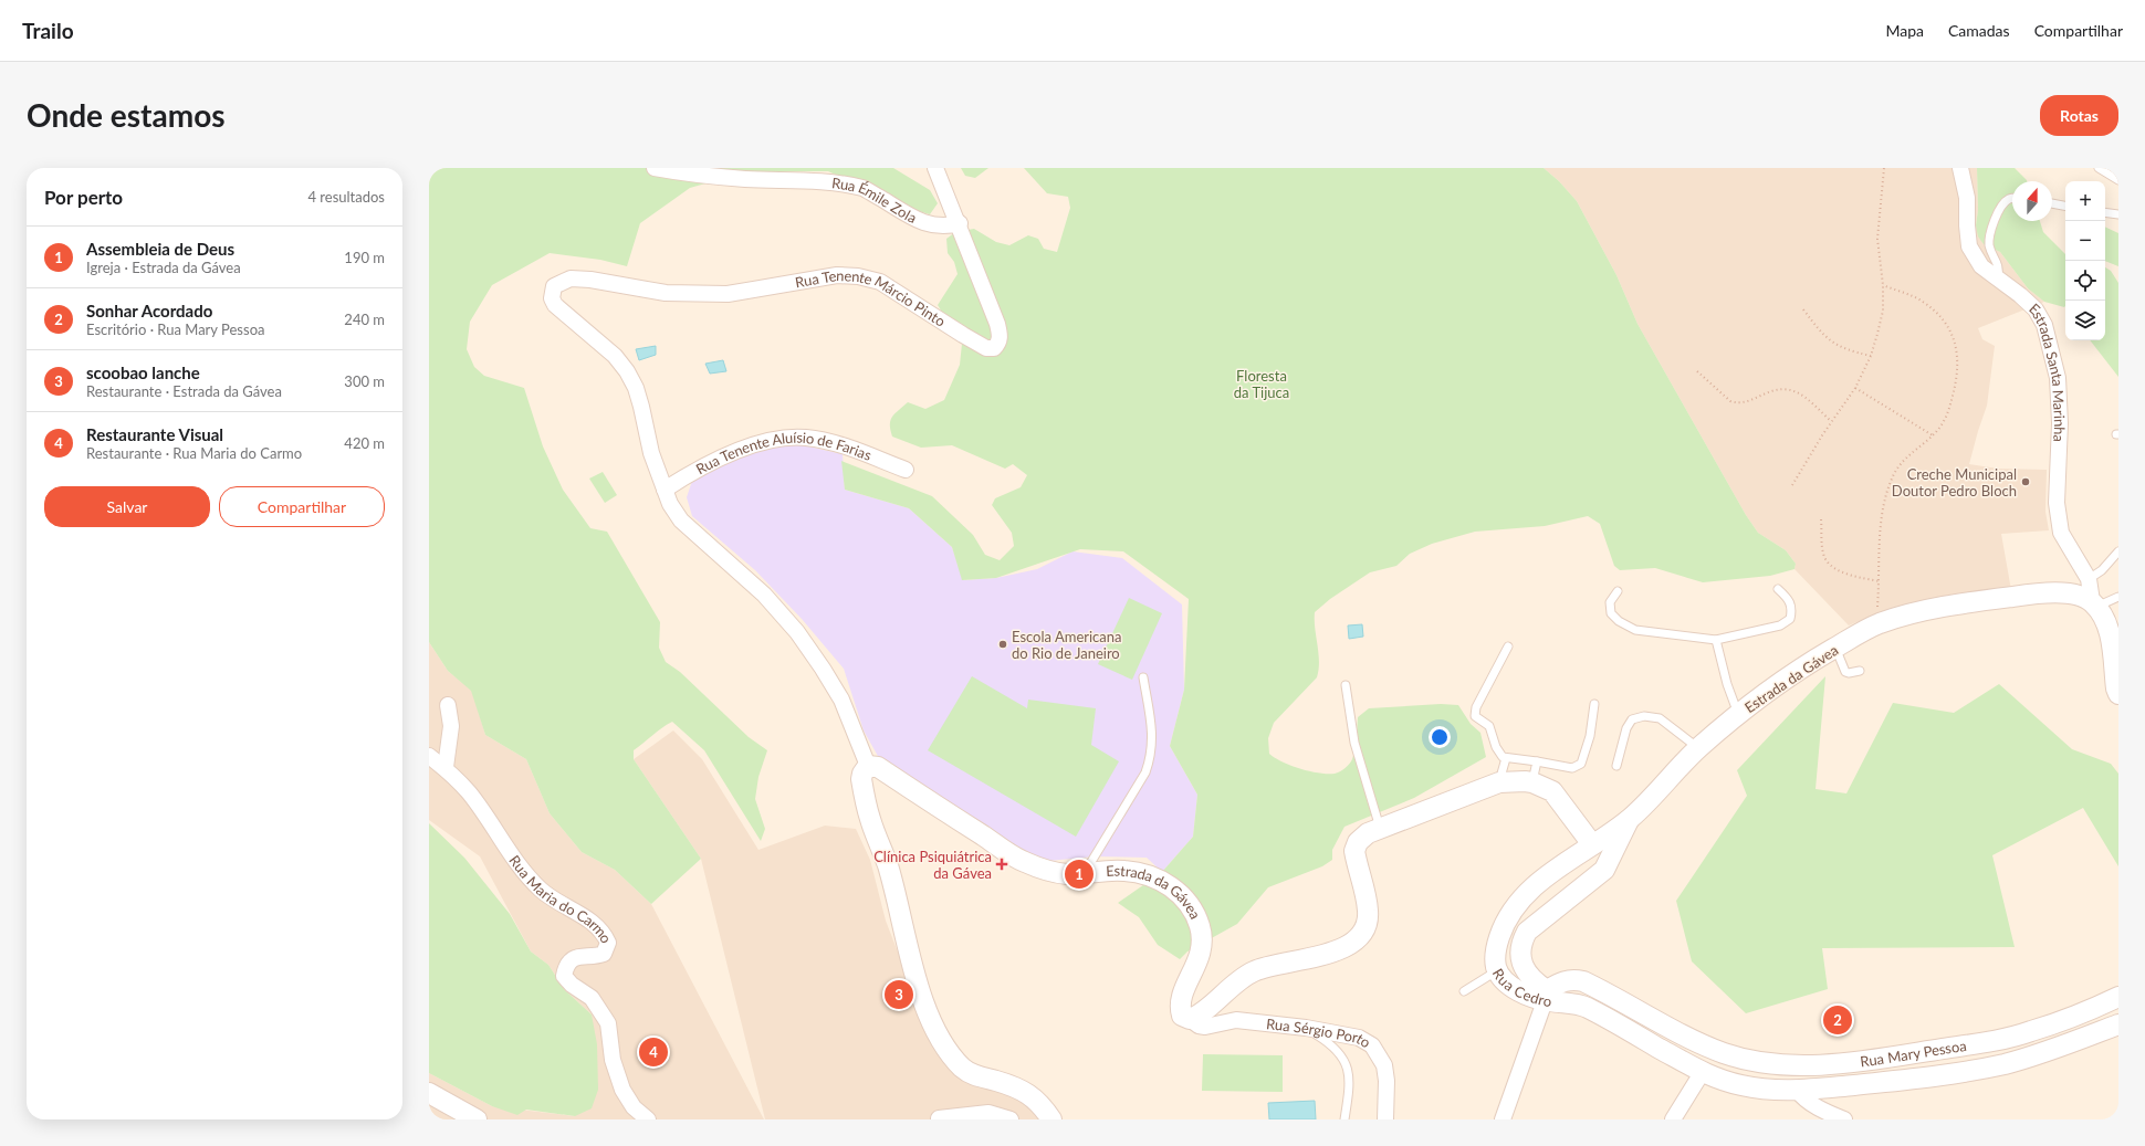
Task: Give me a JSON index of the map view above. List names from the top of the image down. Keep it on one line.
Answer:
{"streets":{"street":["Rua Émile Zola","Rua Tenente Márcio Pinto","Estrada Santa Marinha","Rua Tenente Aluísio de Farias","Estrada da Gávea","Rua Maria do Carmo","Rua Cedro","Rua Sérgio Porto","Rua Mary Pessoa"]},"crossings":[["Rua Émile Zola","Rua Tenente Márcio Pinto"],["Rua Tenente Márcio Pinto","Rua Tenente Aluísio de Farias"],["Estrada Santa Marinha","Estrada da Gávea"],["Estrada da Gávea","Rua Cedro"],["Estrada da Gávea","Rua Sérgio Porto"],["Rua Cedro","Rua Mary Pessoa"]],"parks":["Floresta da Tijuca"],"places":{"other":["Creche Municipal Doutor Pedro Bloch","Escola Americana do Rio de Janeiro"],"health":["Clínica Psiquiátrica da Gávea"]},"north":"top","page":{"header":"Trailo","nav":["Mapa","Camadas","Compartilhar"],"buttons":["Rotas",["Salvar","Compartilhar"]],"title":"Onde estamos","heading":["Por perto","4 resultados"],"map_buttons":["+","−"],"list":[{"mark":"1","name":"Assembleia de Deus","note":"Igreja · Estrada da Gávea","value":"190 m"},{"mark":"2","name":"Sonhar Acordado","note":"Escritório · Rua Mary Pessoa","value":"240 m"},{"mark":"3","name":"scoobao lanche","note":"Restaurante · Estrada da Gávea","value":"300 m"},{"mark":"4","name":"Restaurante Visual","note":"Restaurante · Rua Maria do Carmo","value":"420 m"}],"pins":["1","3","2","4"]}}
